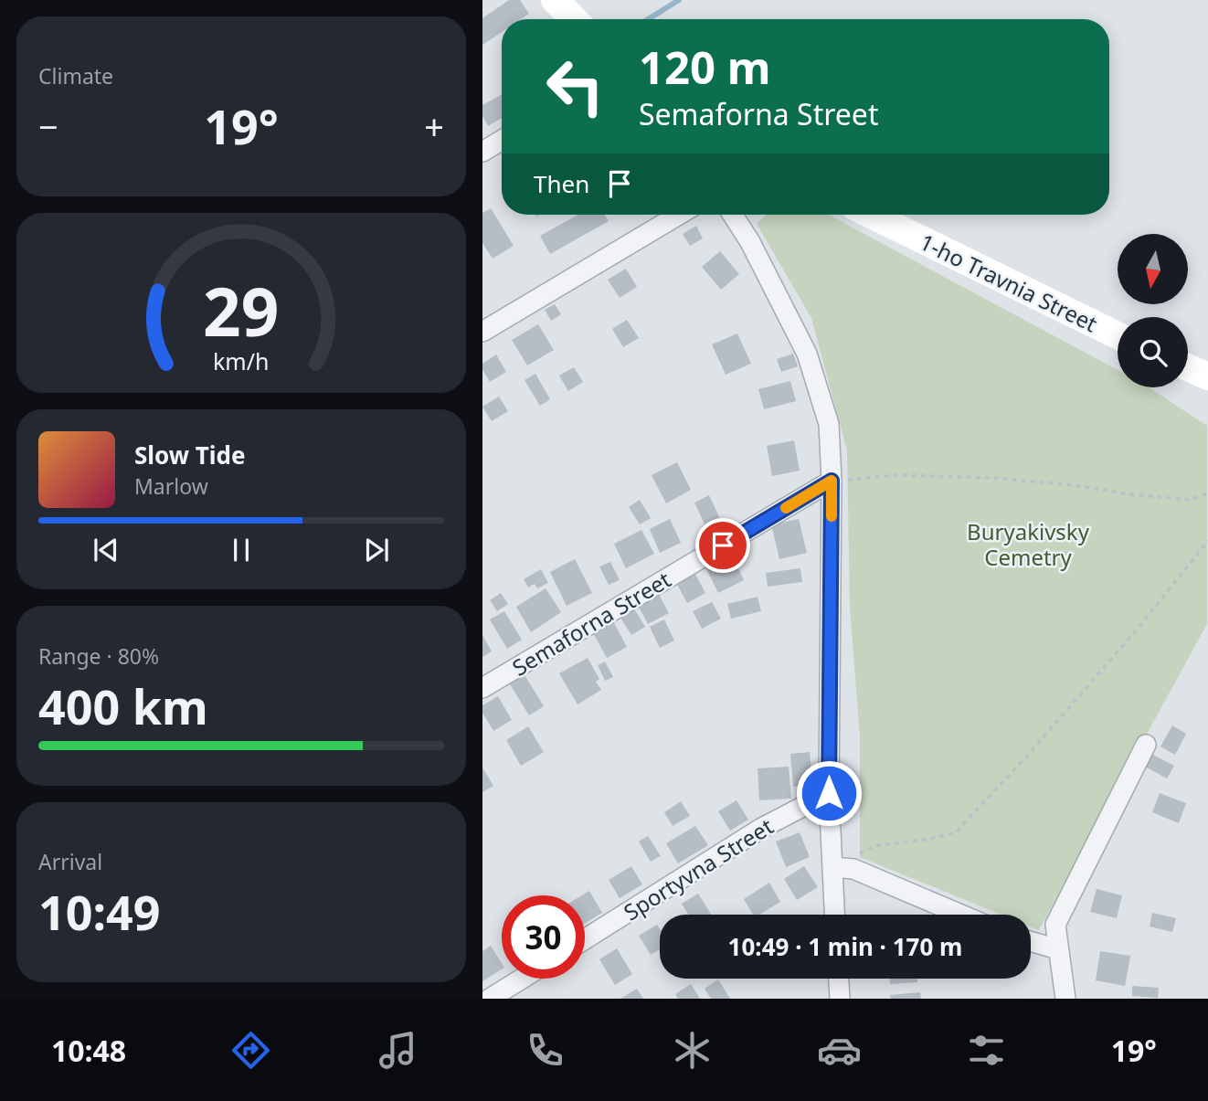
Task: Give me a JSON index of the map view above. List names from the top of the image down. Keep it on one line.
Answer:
{"streets":{"street":["1-ho Travnia Street","Semaforna Street","Sportyvna Street"]},"parks":["Buryakivsky Cemetry"],"north":"bottom","page":{"tile":["Climate",["Range · 80%","400 km"],["Arrival","10:49"]],"turn":["120 m","Semaforna Street"],"heat":["−","19°","+"],"then":"Then","song":["Slow Tide","Marlow"],"limit":"30","trip":"10:49 · 1 min · 170 m","tabs":["10:48","19°"],"gauge":["29","km/h"]}}
